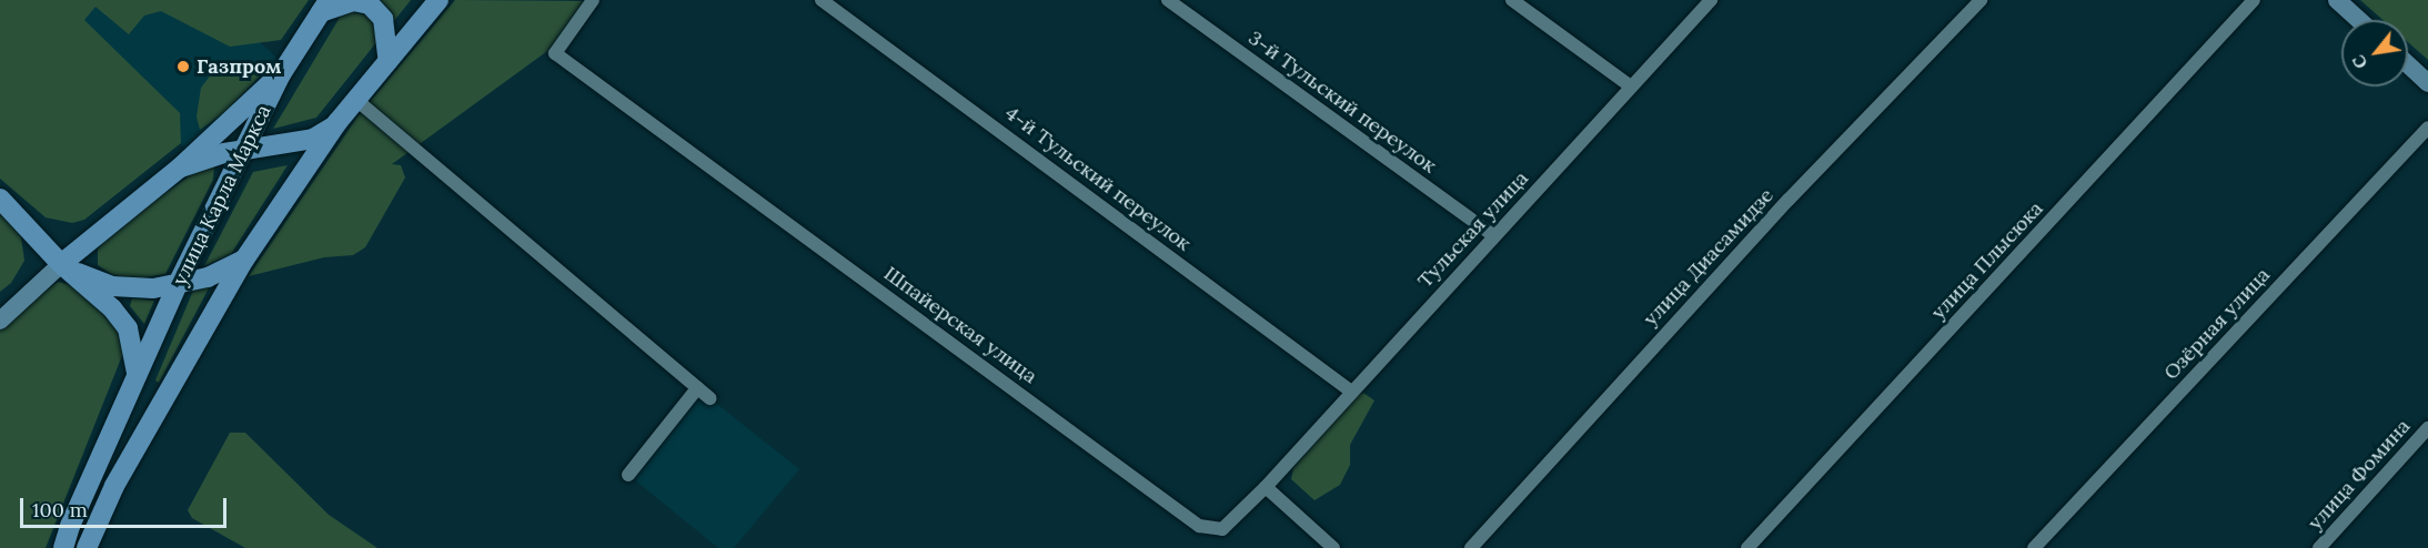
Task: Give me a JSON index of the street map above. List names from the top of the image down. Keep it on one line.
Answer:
{"streets":{"main road":["улица Карла Маркса"],"street":["3-й Тульский переулок","4-й Тульский переулок","Тульская улица","улица Диасамидзе","улица Плысюка","Озёрная улица","Шпайерская улица","улица Фомина"]},"crossings":[["3-й Тульский переулок","Тульская улица"],["4-й Тульский переулок","Тульская улица"],["Тульская улица","Шпайерская улица"]],"places":["Газпром"],"scale_bar":"100 m","north":"bottom left"}
